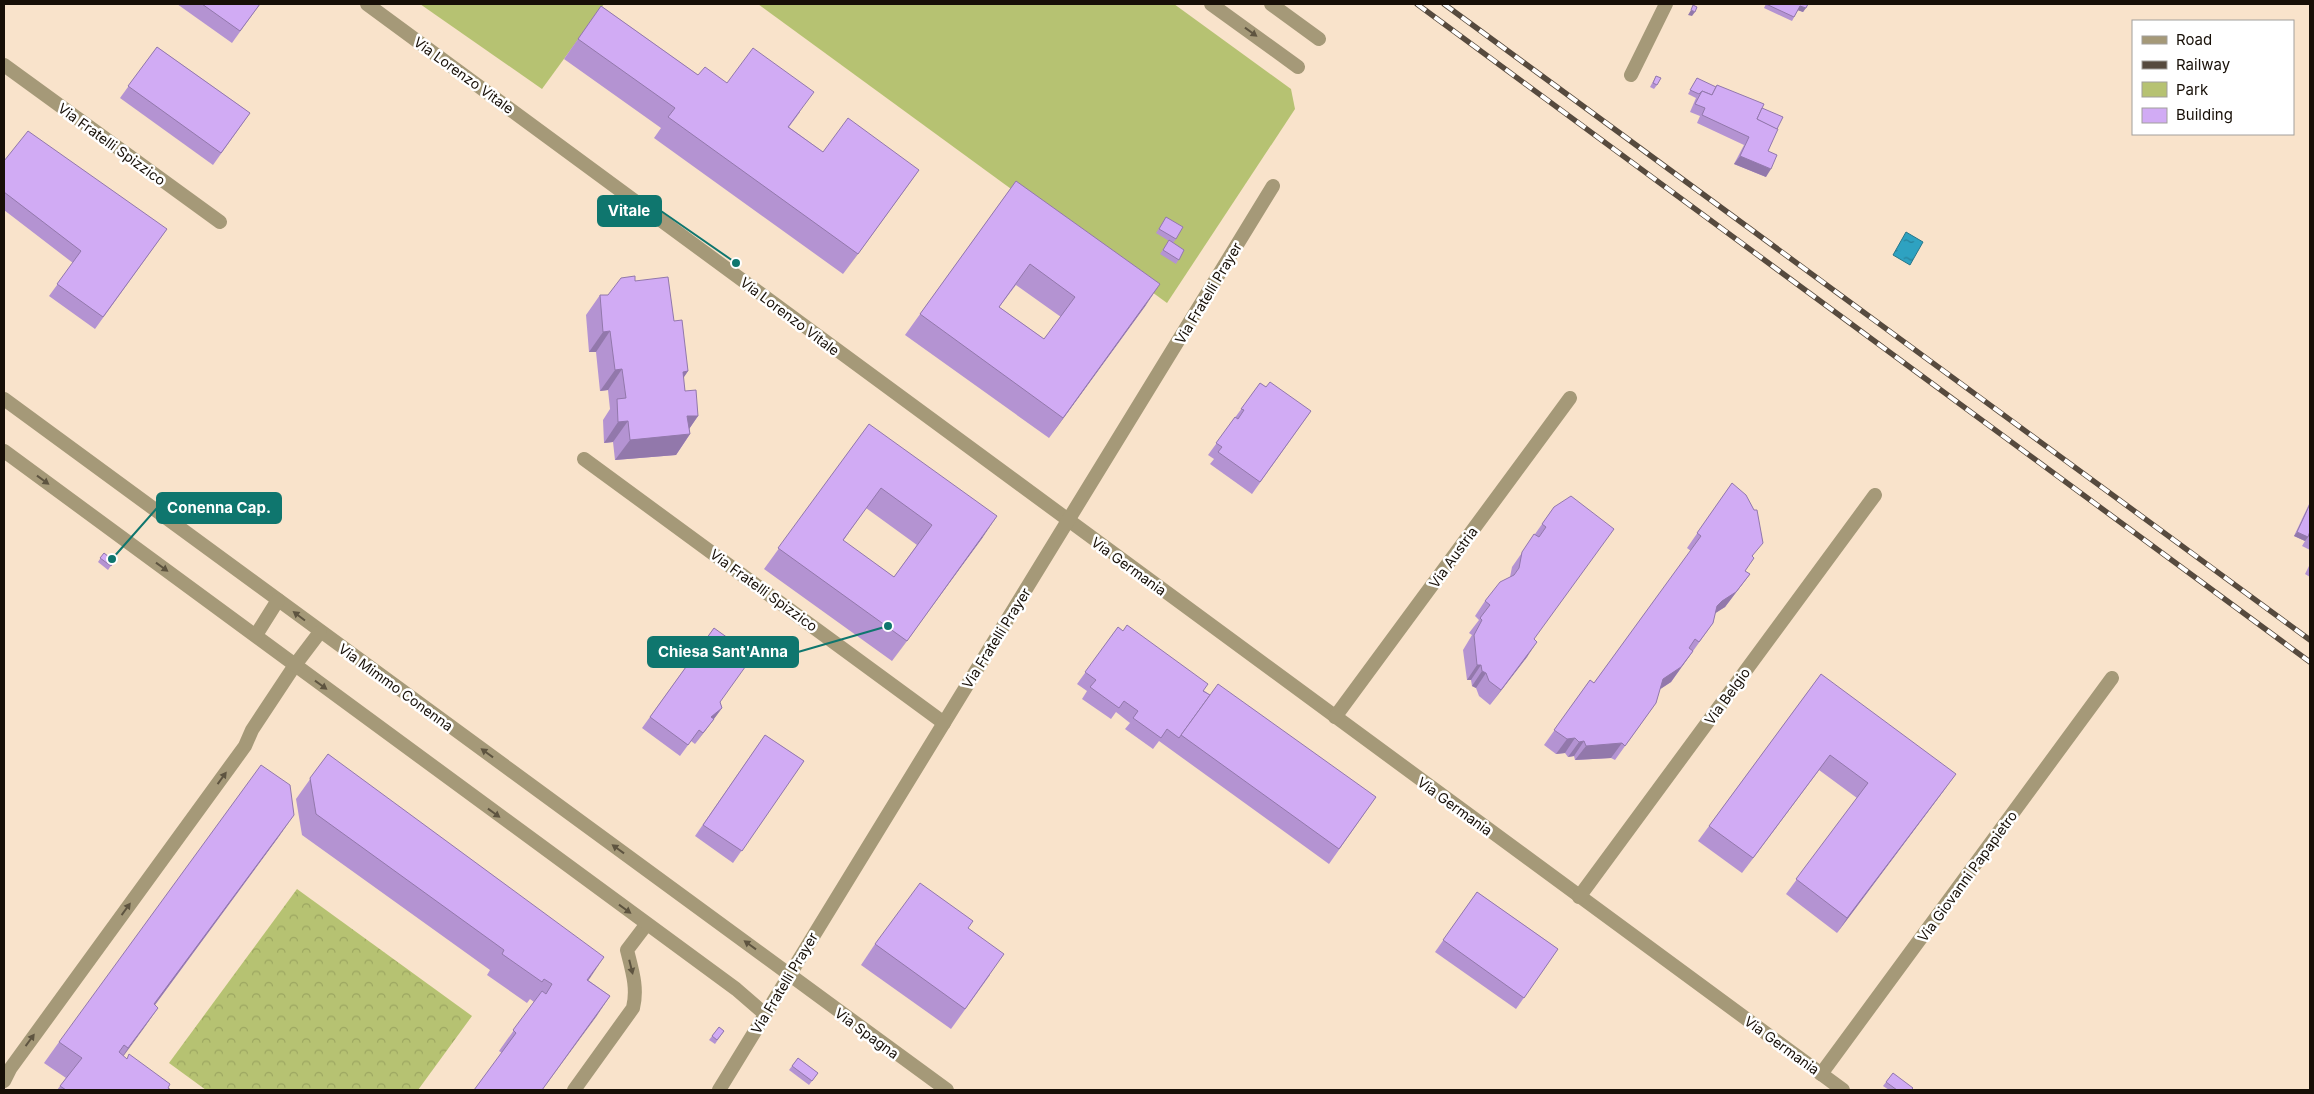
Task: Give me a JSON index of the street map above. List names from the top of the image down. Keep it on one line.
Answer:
{"streets":{"street":["Via Lorenzo Vitale","Via Fratelli Spizzico","Via Fratelli Prayer","Via Austria","Via Germania","Via Mimmo Conenna","Via Belgio","Via Giovanni Papapietro","Via Spagna"]},"crossings":[["Via Lorenzo Vitale","Via Fratelli Prayer"],["Via Lorenzo Vitale","Via Germania"],["Via Fratelli Spizzico","Via Fratelli Prayer"],["Via Fratelli Prayer","Via Germania"],["Via Fratelli Prayer","Via Mimmo Conenna"],["Via Fratelli Prayer","Via Spagna"],["Via Austria","Via Germania"],["Via Germania","Via Belgio"],["Via Germania","Via Giovanni Papapietro"],["Via Mimmo Conenna","Via Spagna"]],"places":["Vitale","Conenna Cap.","Chiesa Sant'Anna"],"legend":["Road","Railway","Park","Building"]}
